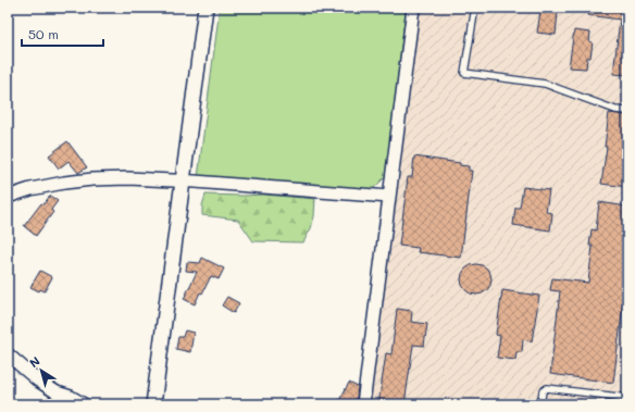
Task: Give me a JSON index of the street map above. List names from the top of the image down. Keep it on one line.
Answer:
{"scale_bar":"50 m","north":"top left"}
